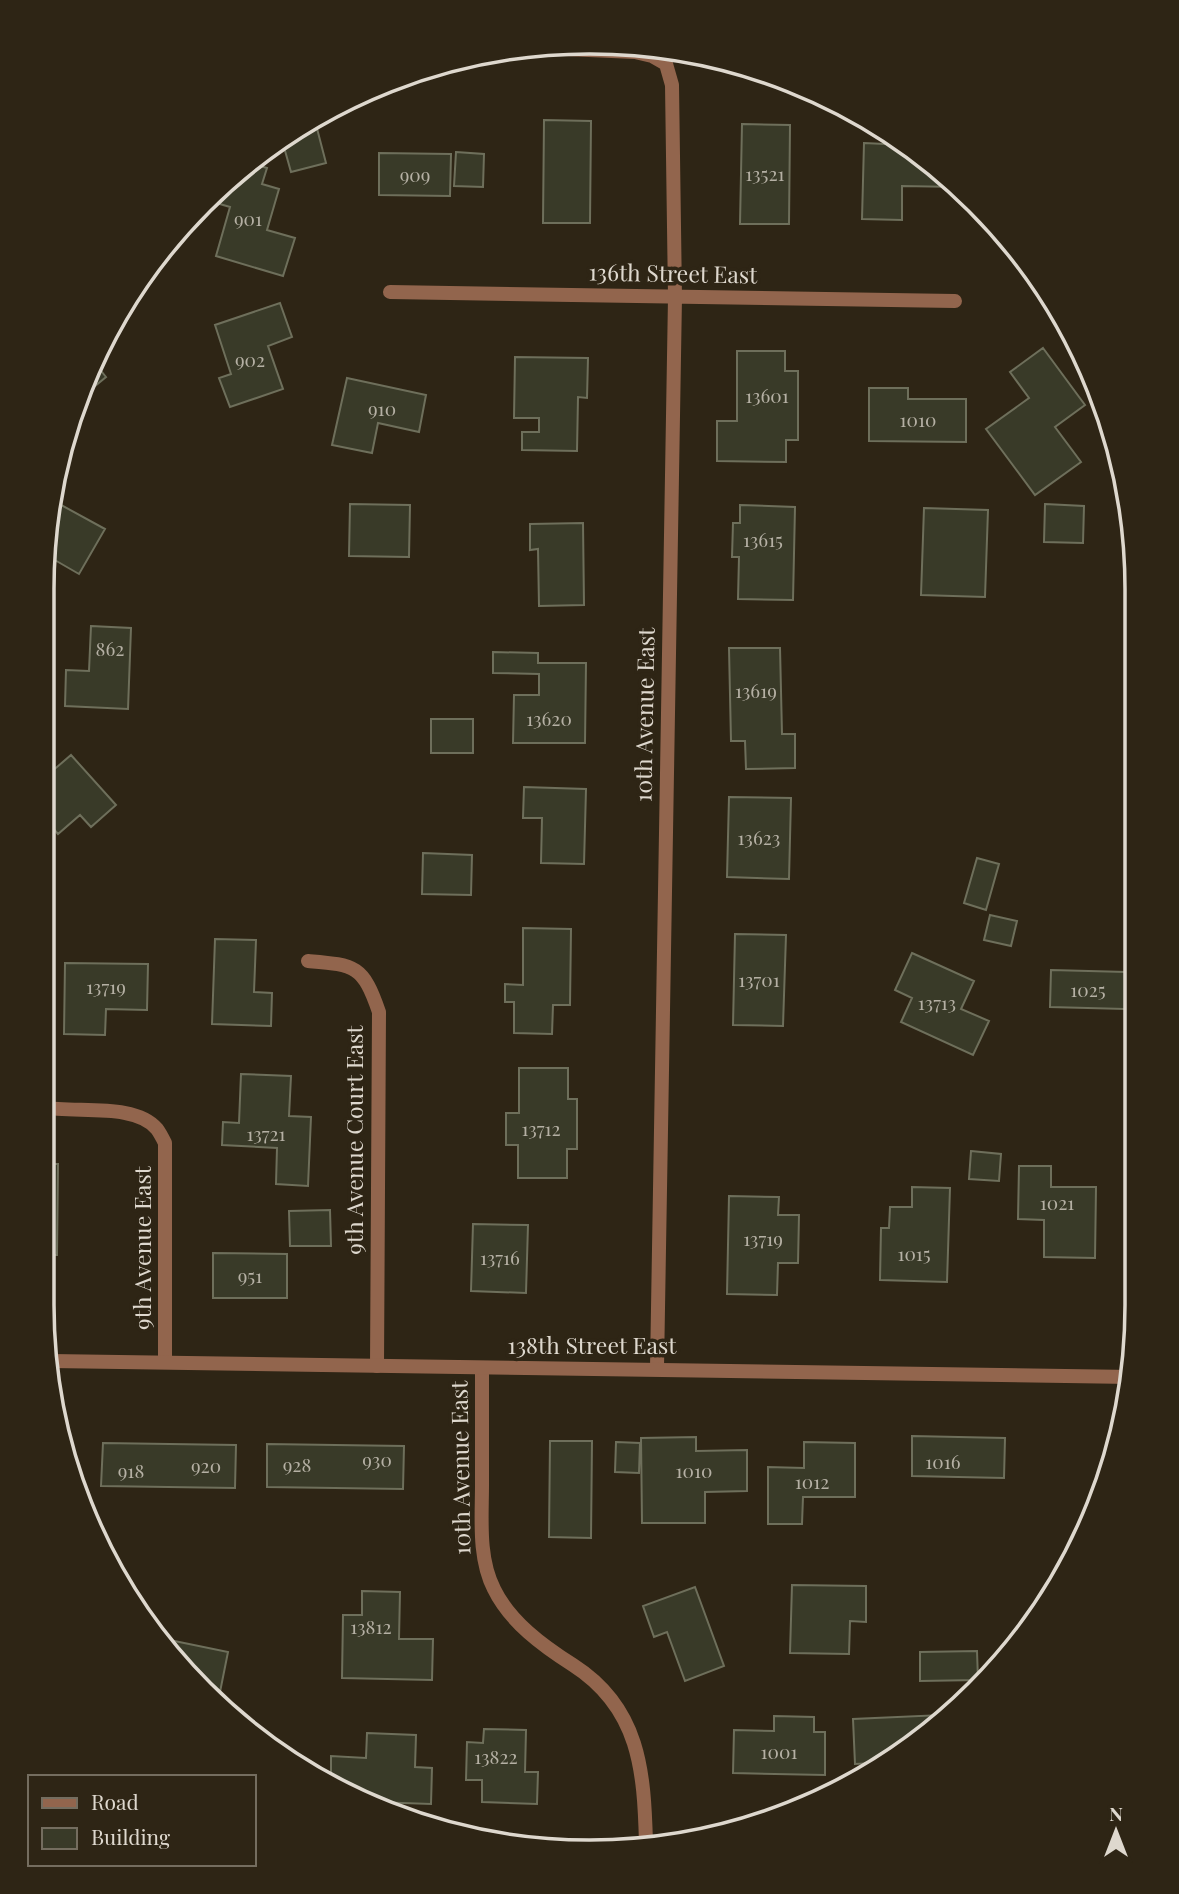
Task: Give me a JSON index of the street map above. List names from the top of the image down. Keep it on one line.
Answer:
{"streets":{"street":["136th Street East","10th Avenue East","9th Avenue Court East","9th Avenue East","138th Street East"]},"crossings":[["136th Street East","10th Avenue East"],["10th Avenue East","138th Street East"],["9th Avenue Court East","138th Street East"],["9th Avenue East","138th Street East"]],"house_numbers":["13521","909","901","902","13601","910","1010","13615","862","13619","13620","13623","13701","13719","1025","13713","13712","13721","1021","13719","1015","13716","951","930","1016","928","920","918","1010","1012","13812","1001","13822"],"legend":["Road","Building"],"north":"top"}
